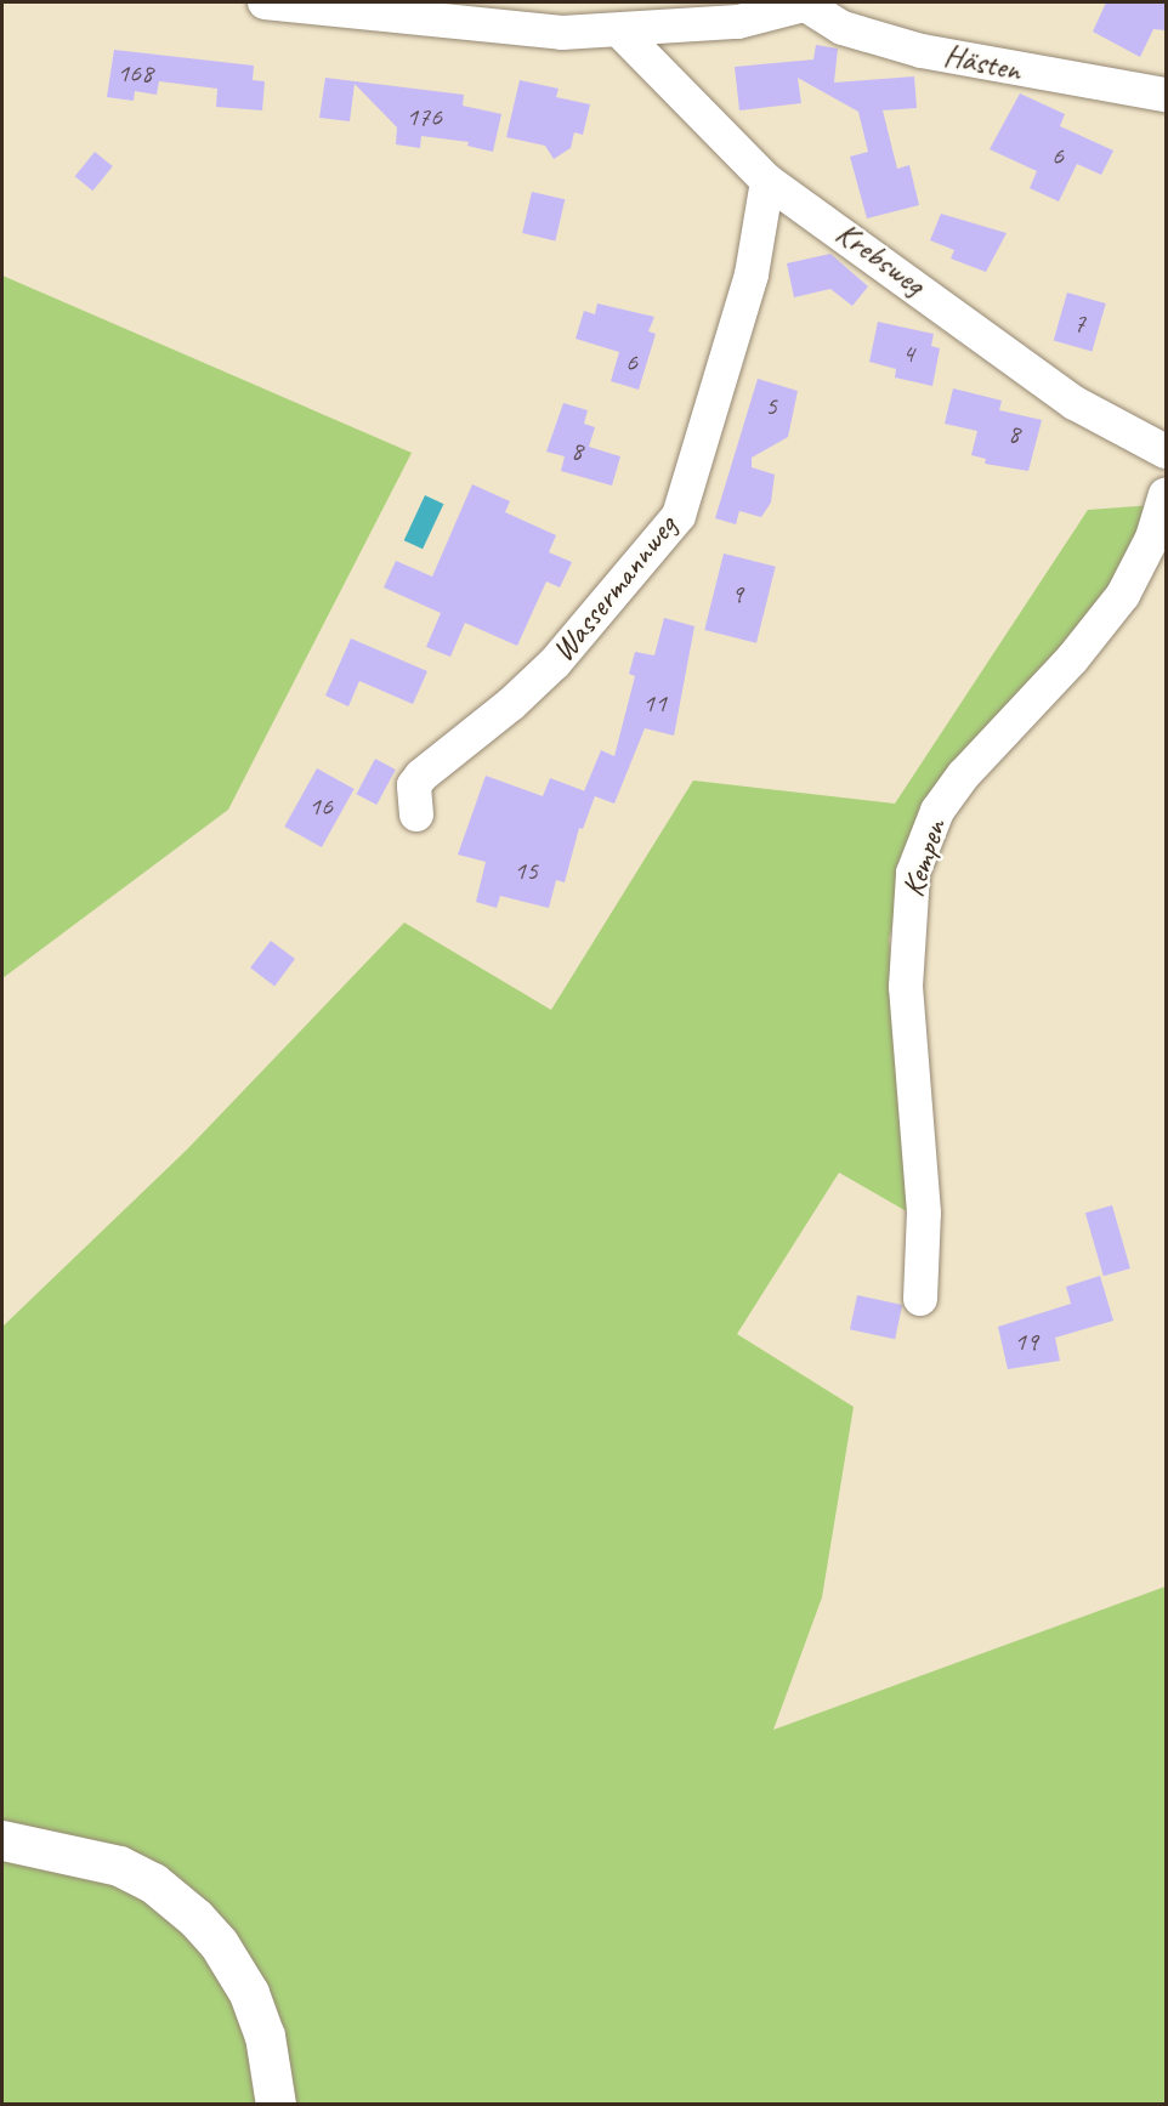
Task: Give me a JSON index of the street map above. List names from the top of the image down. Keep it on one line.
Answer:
{"streets":{"street":["Hästen","Krebsweg","Wassermannweg","Kempen"]},"crossings":[["Krebsweg","Wassermannweg"]],"house_numbers":["168","176","6","7","4","6","5","8","8","9","11","16","15","19"]}
